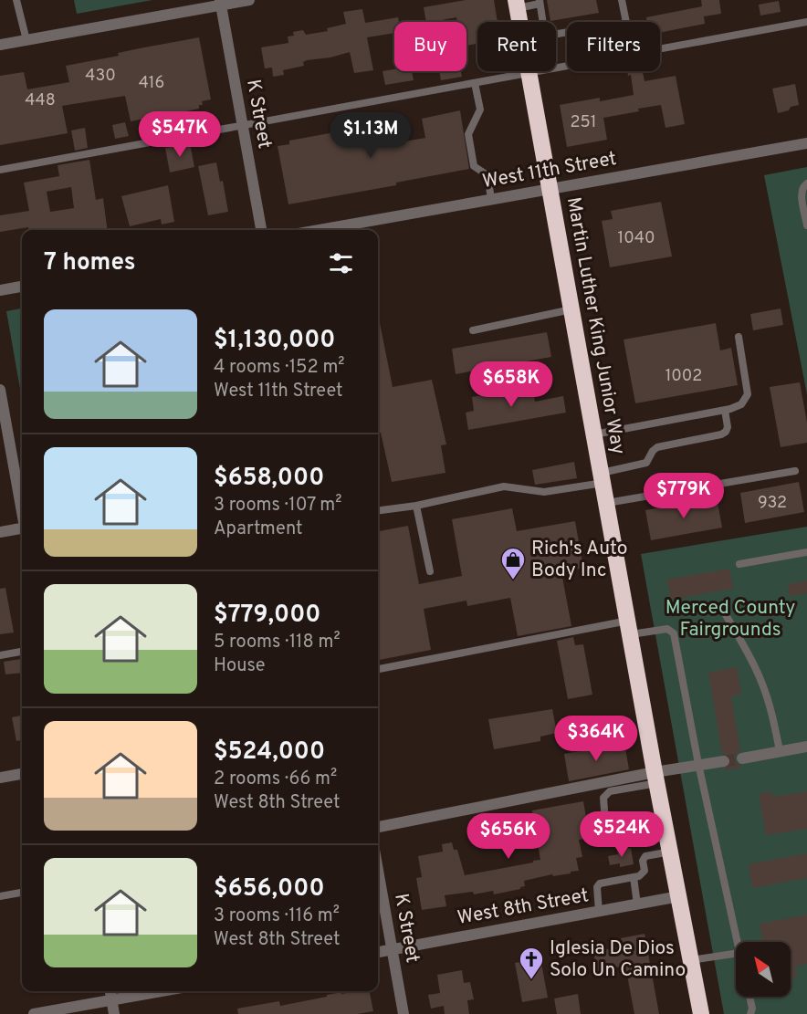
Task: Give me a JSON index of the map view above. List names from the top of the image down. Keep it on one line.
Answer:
{"streets":{"highway":["Martin Luther King Junior Way"],"street":["K Street","West 11th Street","West 8th Street"]},"crossings":[["K Street","West 8th Street"],["West 11th Street","Martin Luther King Junior Way"],["Martin Luther King Junior Way","West 8th Street"]],"parks":["Merced County Fairgrounds"],"places":{"shop":["Rich's Auto Body Inc"],"church":["Iglesia De Dios Solo Un Camino"]},"house_numbers":["430","416","448","251","1040","1002","932"],"north":"top left","page":{"chip":["Buy","Rent","Filters"],"price":["$547K","$1.13M","$658K","$779K","$364K","$524K","$656K"],"heading":"7 homes","list":[{"name":"$1,130,000","note":"4 rooms · 152 m² · West 11th Street"},{"name":"$658,000","note":"3 rooms · 107 m² · Apartment"},{"name":"$779,000","note":"5 rooms · 118 m² · House"},{"name":"$524,000","note":"2 rooms · 66 m² · West 8th Street"},{"name":"$656,000","note":"3 rooms · 116 m² · West 8th Street"}]}}
